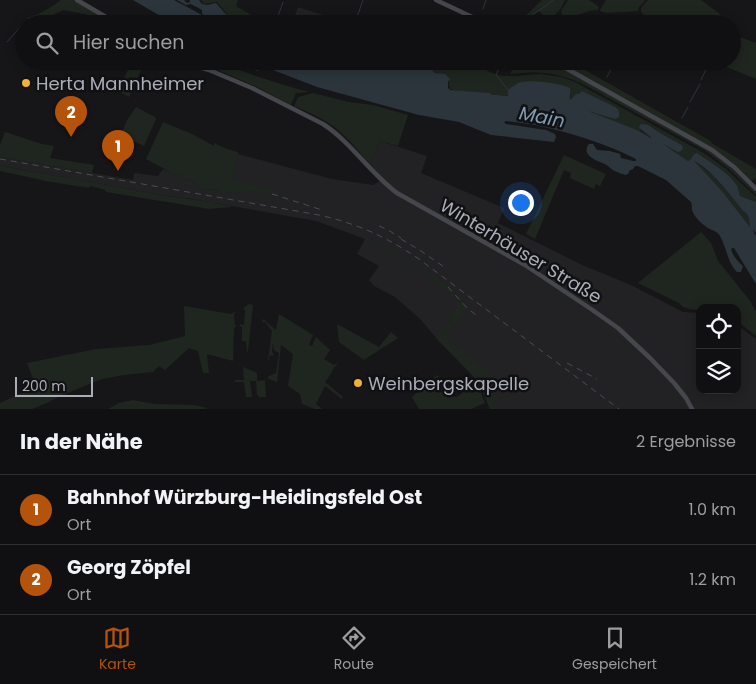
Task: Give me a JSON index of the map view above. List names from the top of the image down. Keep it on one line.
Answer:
{"streets":{"main road":["Winterhäuser Straße"]},"water":["Main"],"places":["Herta Mannheimer","Weinbergskapelle"],"scale_bar":"200 m","page":{"search":"Hier suchen","pins":["2","1"],"scale":"200 m","heading":["In der Nähe","2 Ergebnisse"],"list":[{"mark":"1","name":"Bahnhof Würzburg-Heidingsfeld Ost","note":"Ort","value":"1.0 km"},{"mark":"2","name":"Georg Zöpfel","note":"Ort","value":"1.2 km"}],"nav":["Karte","Route","Gespeichert"]}}
